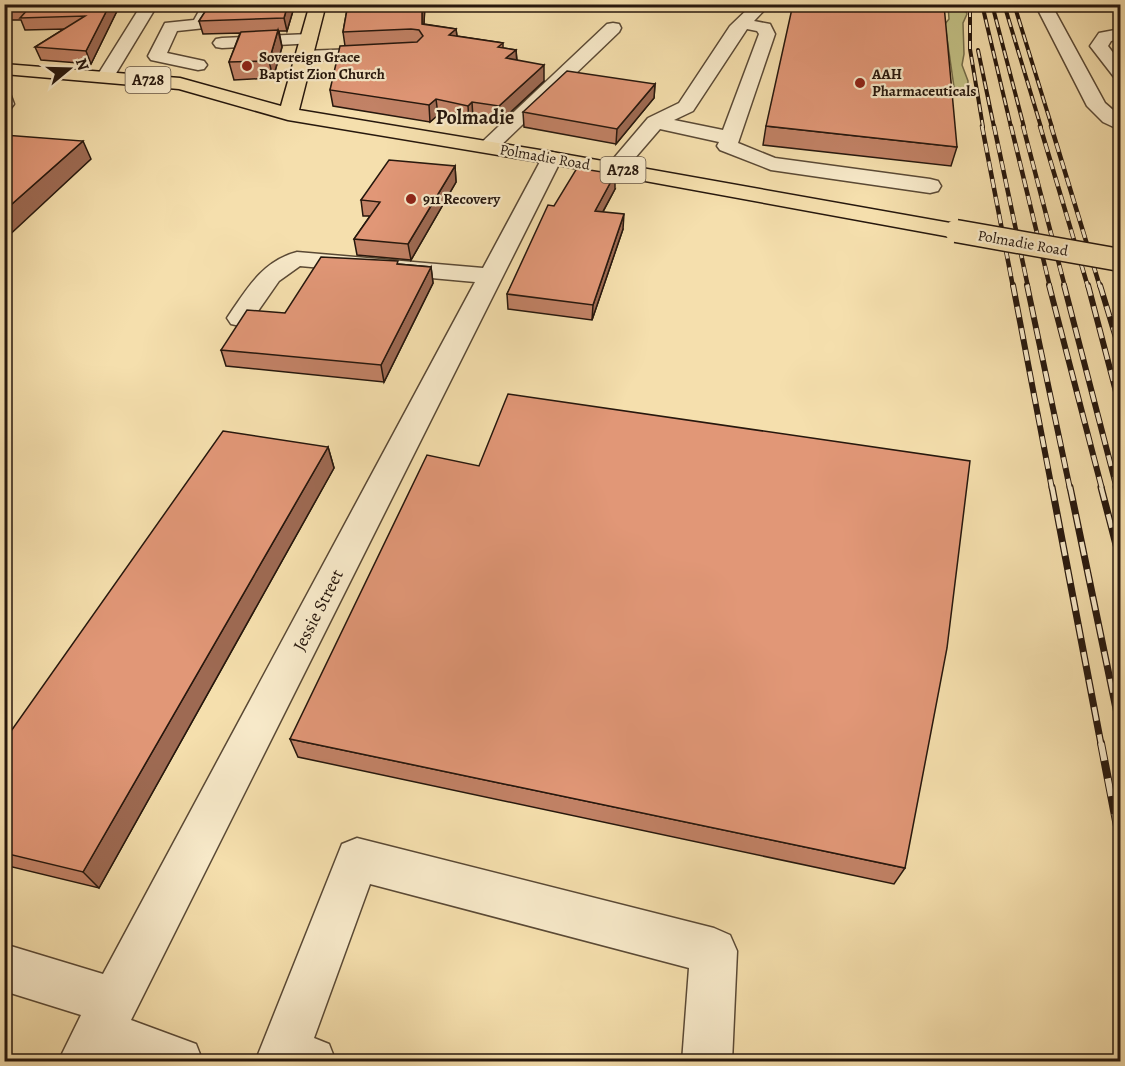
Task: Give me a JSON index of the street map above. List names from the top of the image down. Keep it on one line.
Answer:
{"streets":{"main road":["A728","Polmadie Road"],"street":["Jessie Street"]},"crossings":[["Polmadie Road","Jessie Street"]],"districts":["Polmadie"],"places":["Sovereign Grace Baptist Zion Church","AAH Pharmaceuticals","911 Recovery"],"north":"right"}
